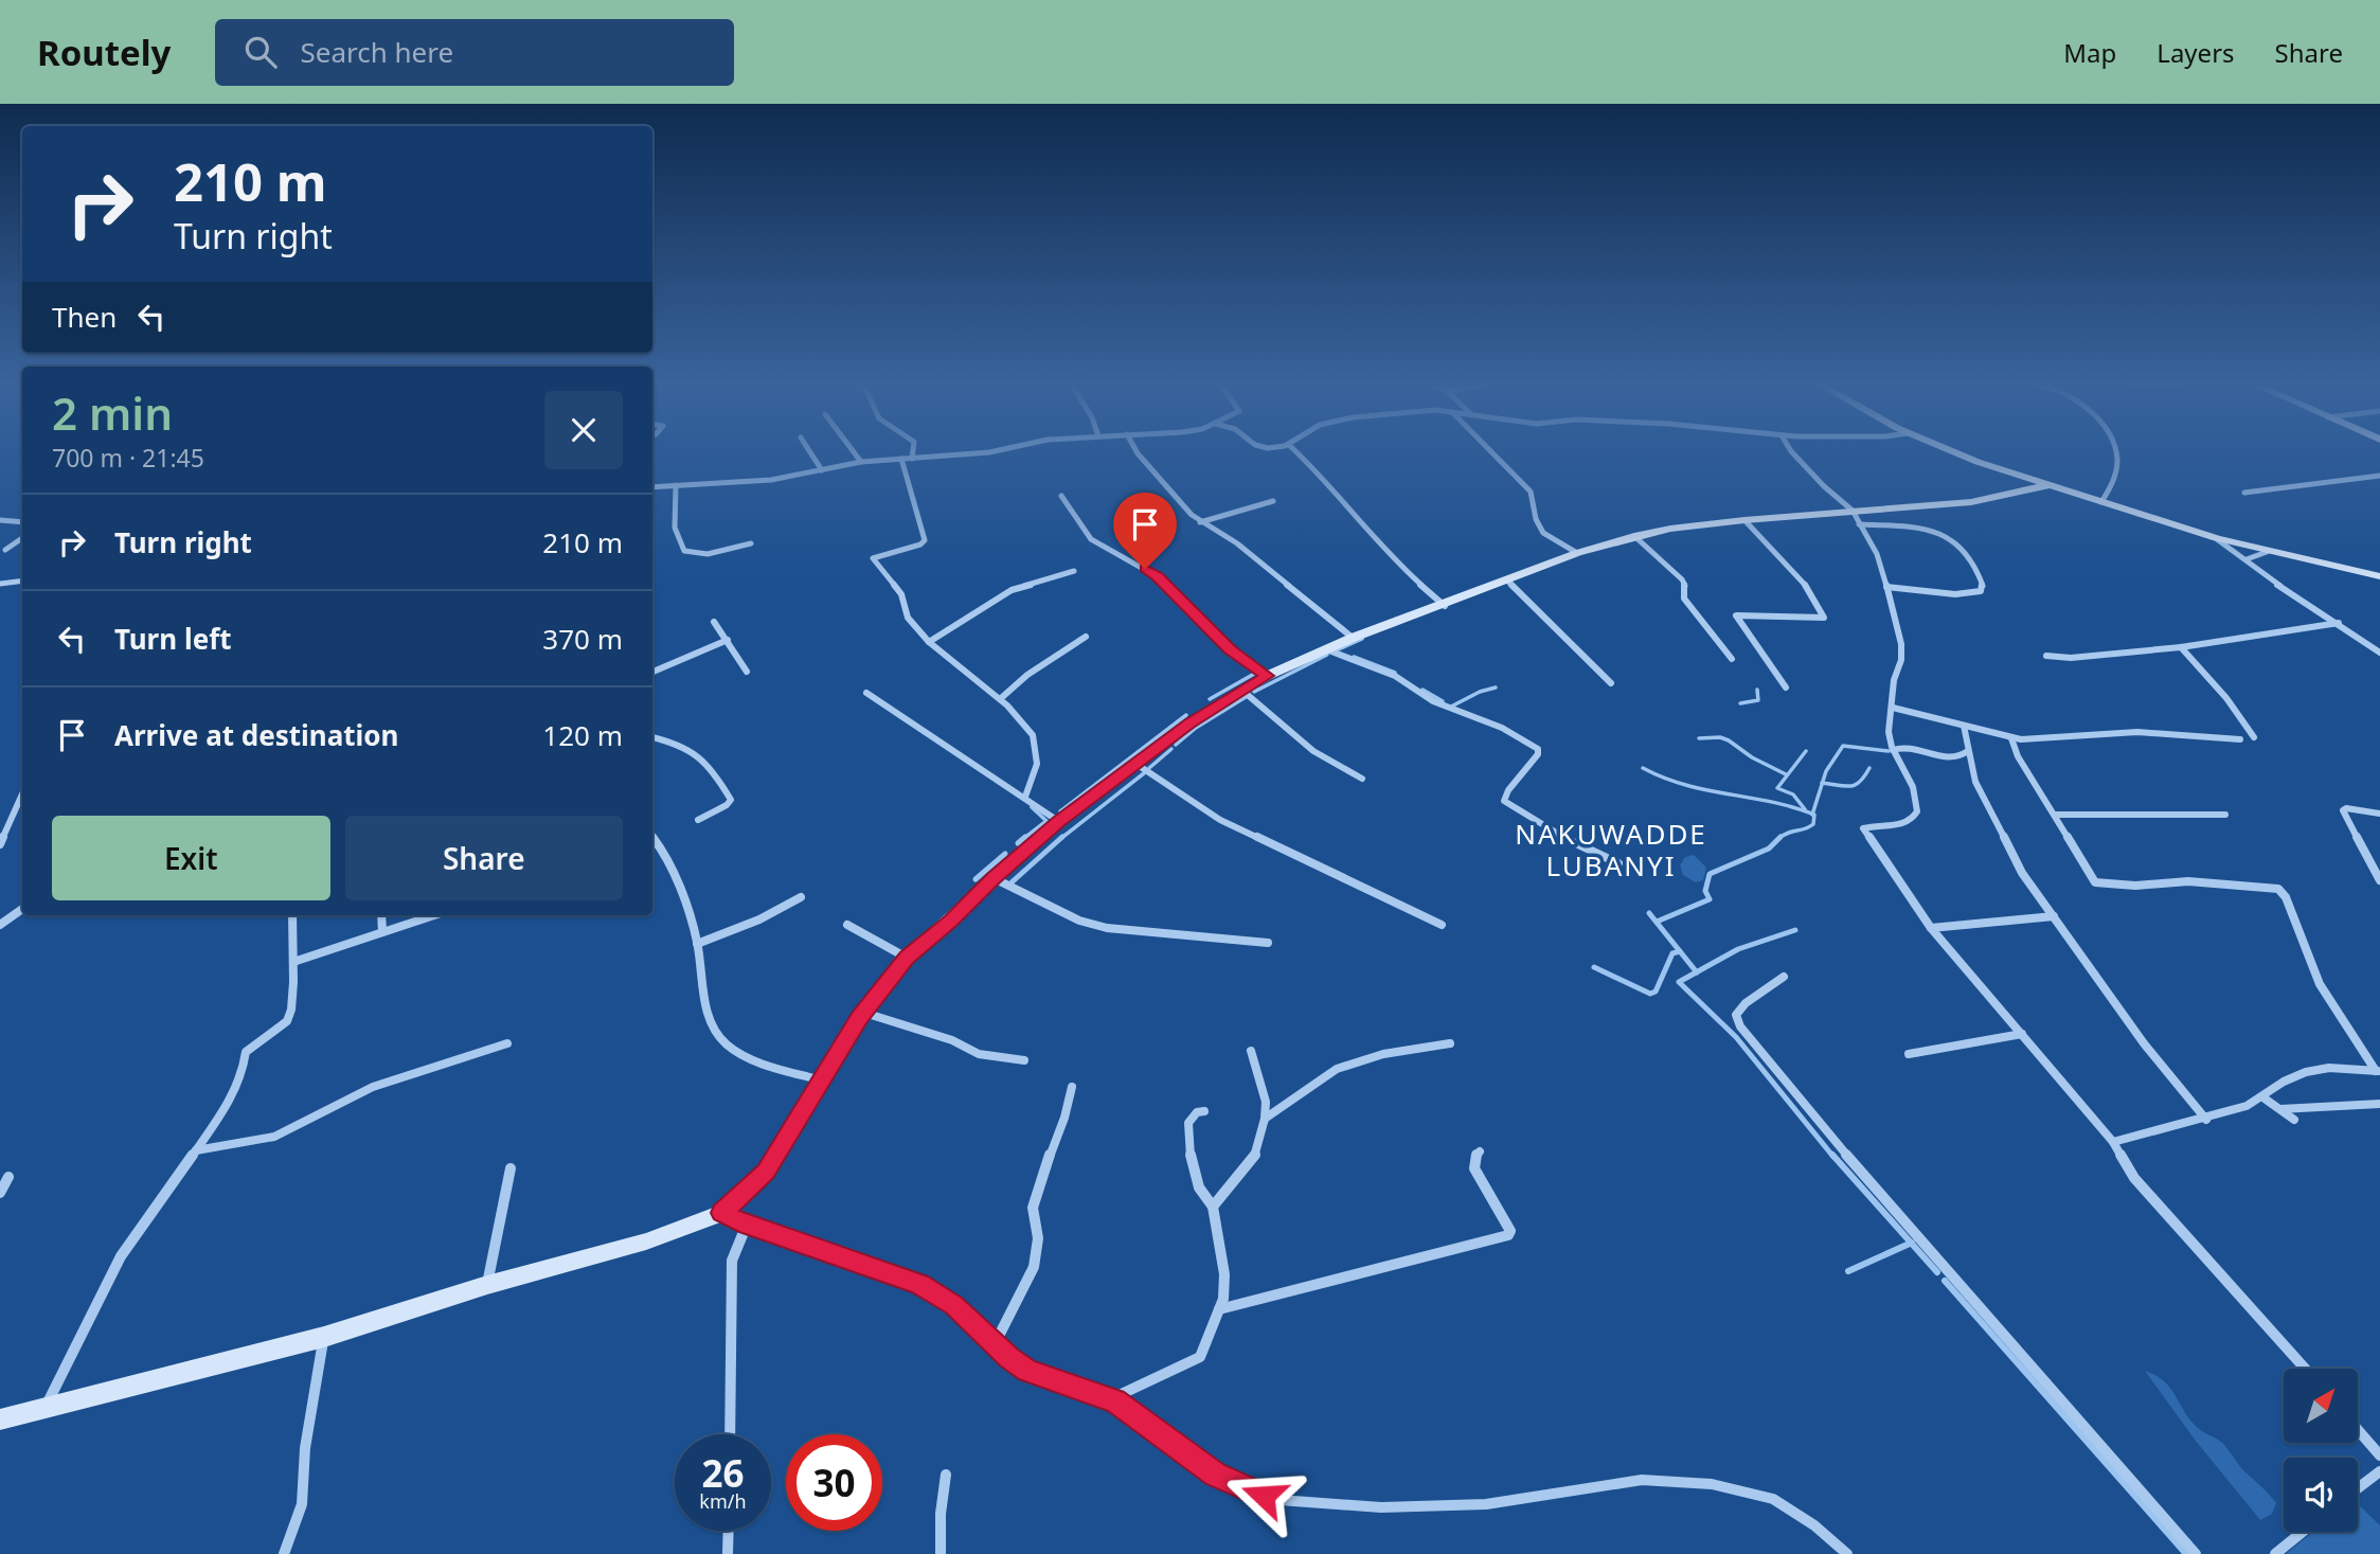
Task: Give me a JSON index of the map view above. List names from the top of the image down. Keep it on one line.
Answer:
{"districts":["NAKUWADDE LUBANYI"],"north":"top right","page":{"header":"Routely","search":"Search here","nav":["Map","Layers","Share"],"turn":["210 m","Turn right"],"then":"Then","heading":["2 min","700 m · 21:45"],"list":[{"name":"Turn right","value":"210 m"},{"name":"Turn left","value":"370 m"},{"name":"Arrive at destination","value":"120 m"}],"buttons":["Exit","Share"],"speed":"26 km/h","limit":"30"}}
